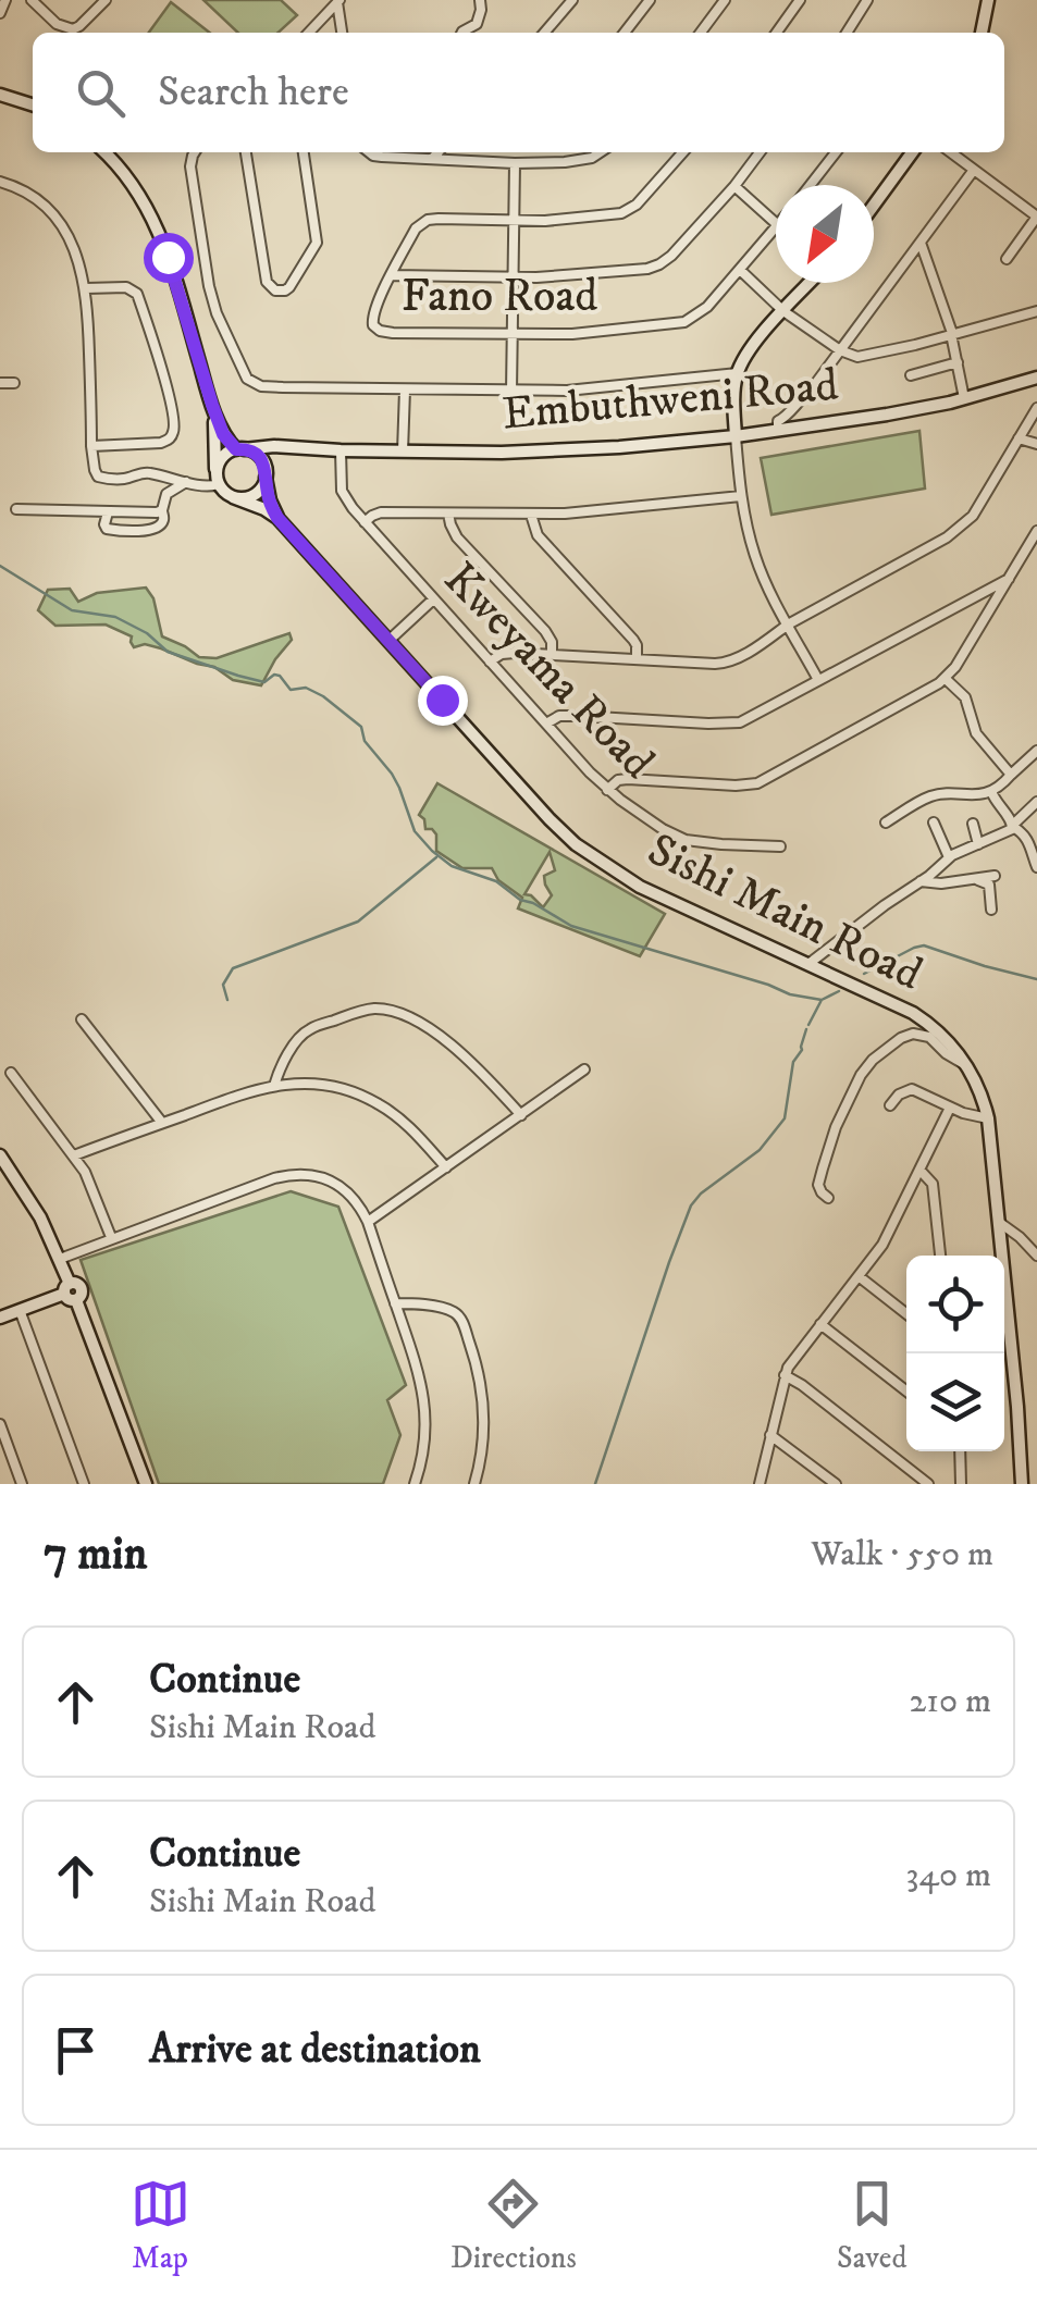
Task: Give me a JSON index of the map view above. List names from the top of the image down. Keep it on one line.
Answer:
{"streets":{"street":["Fano Road","Embuthweni Road","Kweyama Road","Sishi Main Road"]},"crossings":[["Embuthweni Road","Kweyama Road"],["Embuthweni Road","Sishi Main Road"]],"north":"bottom left","page":{"search":"Search here","heading":["7 min","Walk · 550 m"],"list":[["Continue","Sishi Main Road","210 m"],["Continue","Sishi Main Road","340 m"],"Arrive at destination"],"nav":["Map","Directions","Saved"]}}
